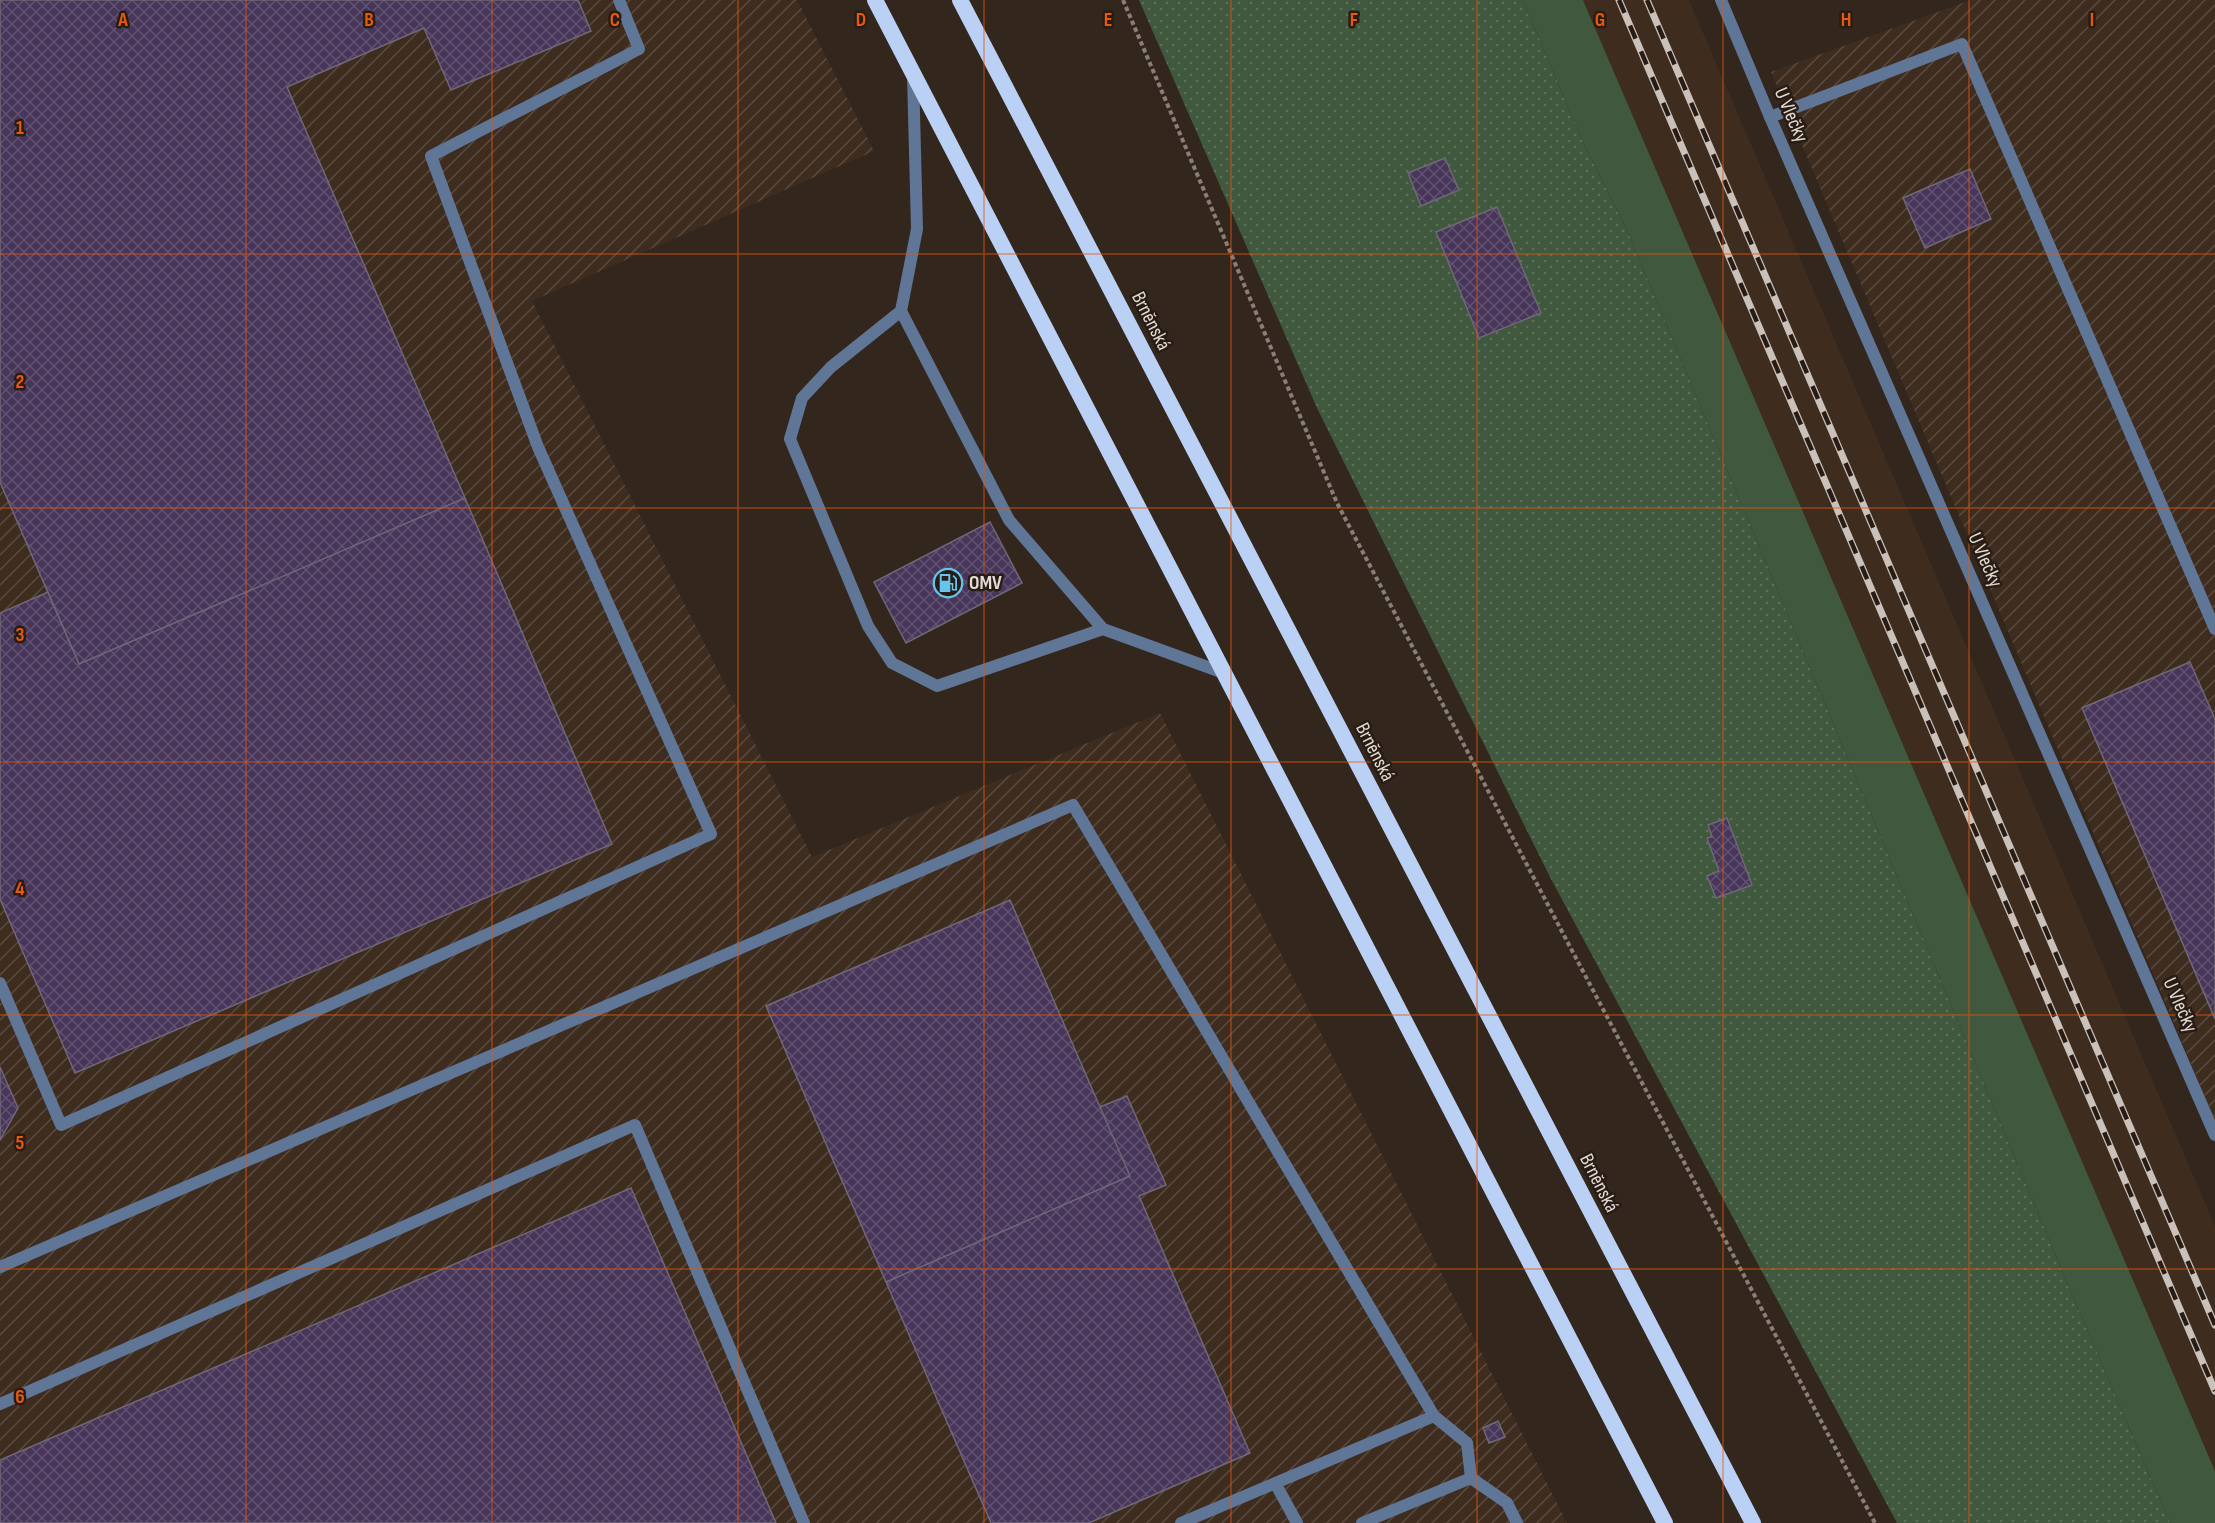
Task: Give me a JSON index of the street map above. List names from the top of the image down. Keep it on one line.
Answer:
{"streets":{"highway":["Brněnská"],"street":["U Vlečky"]},"places":{"fuel station":["OMV"]},"grid":{"columns":["A","B","C","D","E","F","G","H","I"],"rows":["1","2","3","4","5","6"]}}
